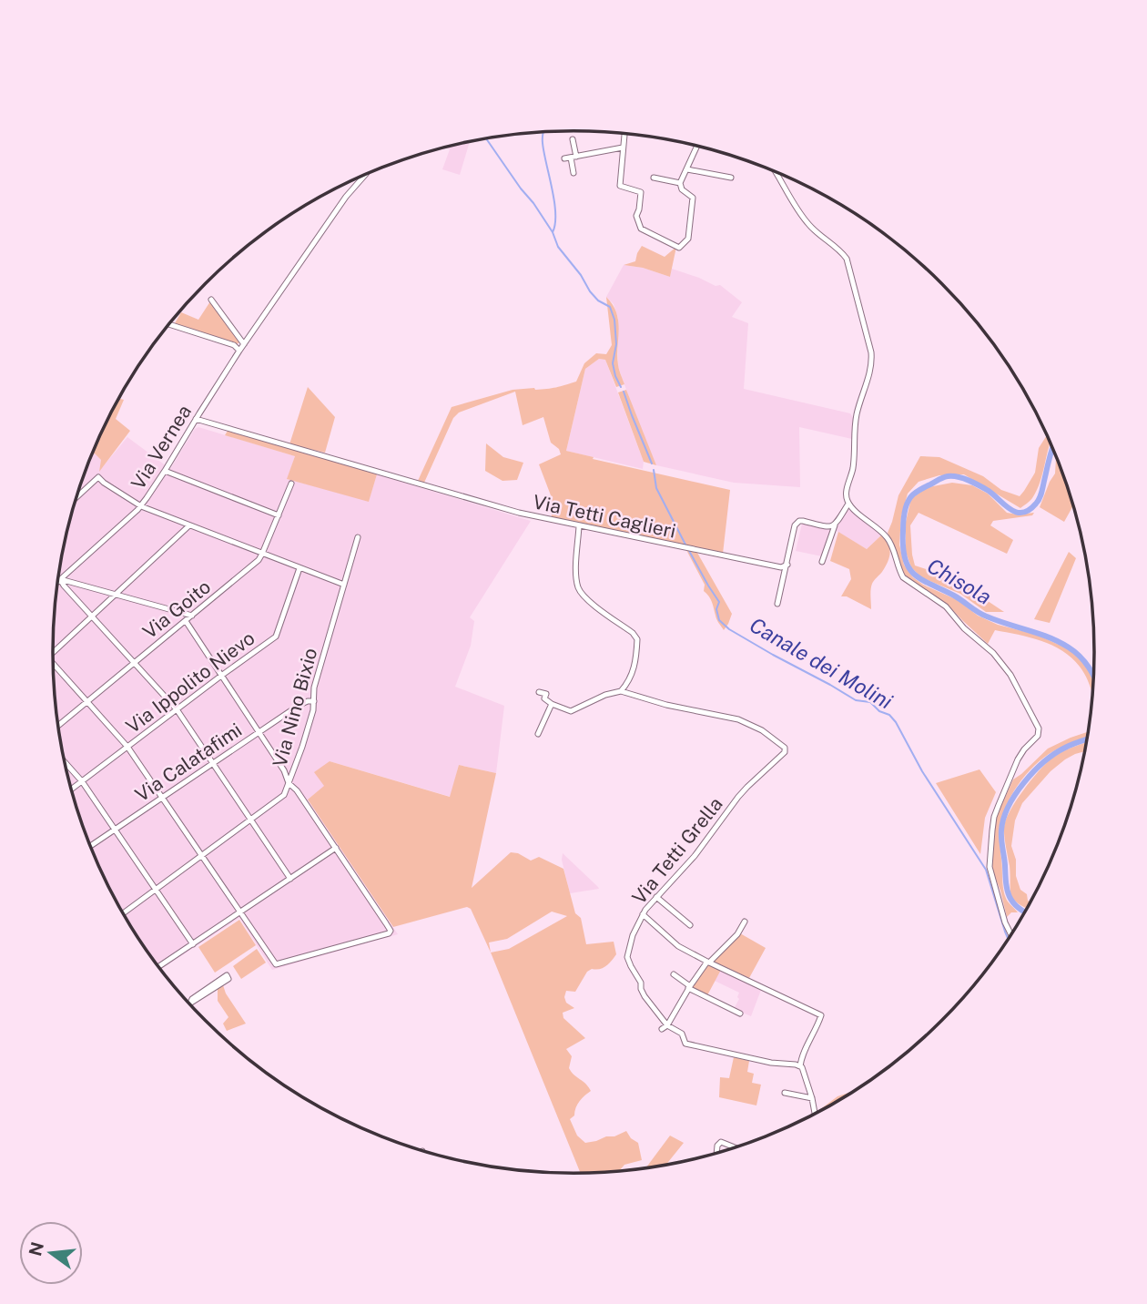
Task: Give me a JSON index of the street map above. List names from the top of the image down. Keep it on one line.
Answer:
{"streets":{"street":["Via Vernea","Via Tetti Caglieri","Via Goito","Via Ippolito Nievo","Via Nino Bixio","Via Calatafimi","Via Tetti Grella"]},"crossings":[["Via Vernea","Via Tetti Caglieri"],["Via Nino Bixio","Via Calatafimi"]],"water":["Chisola","Canale dei Molini"],"north":"left"}
